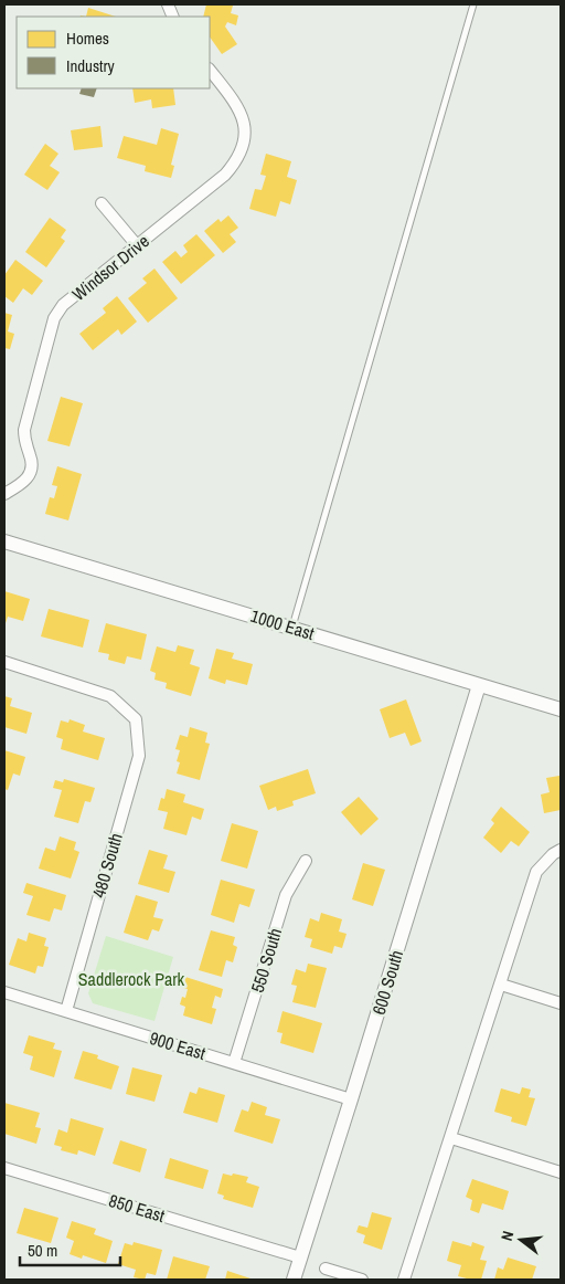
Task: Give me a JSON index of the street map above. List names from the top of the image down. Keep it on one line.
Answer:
{"streets":{"street":["Windsor Drive","1000 East","480 South","550 South","600 South","900 East","850 East"]},"crossings":[["1000 East","600 South"],["480 South","900 East"],["550 South","900 East"],["600 South","900 East"],["600 South","850 East"]],"parks":["Saddlerock Park"],"legend":["Homes","Industry"],"scale_bar":"50 m","north":"left"}
